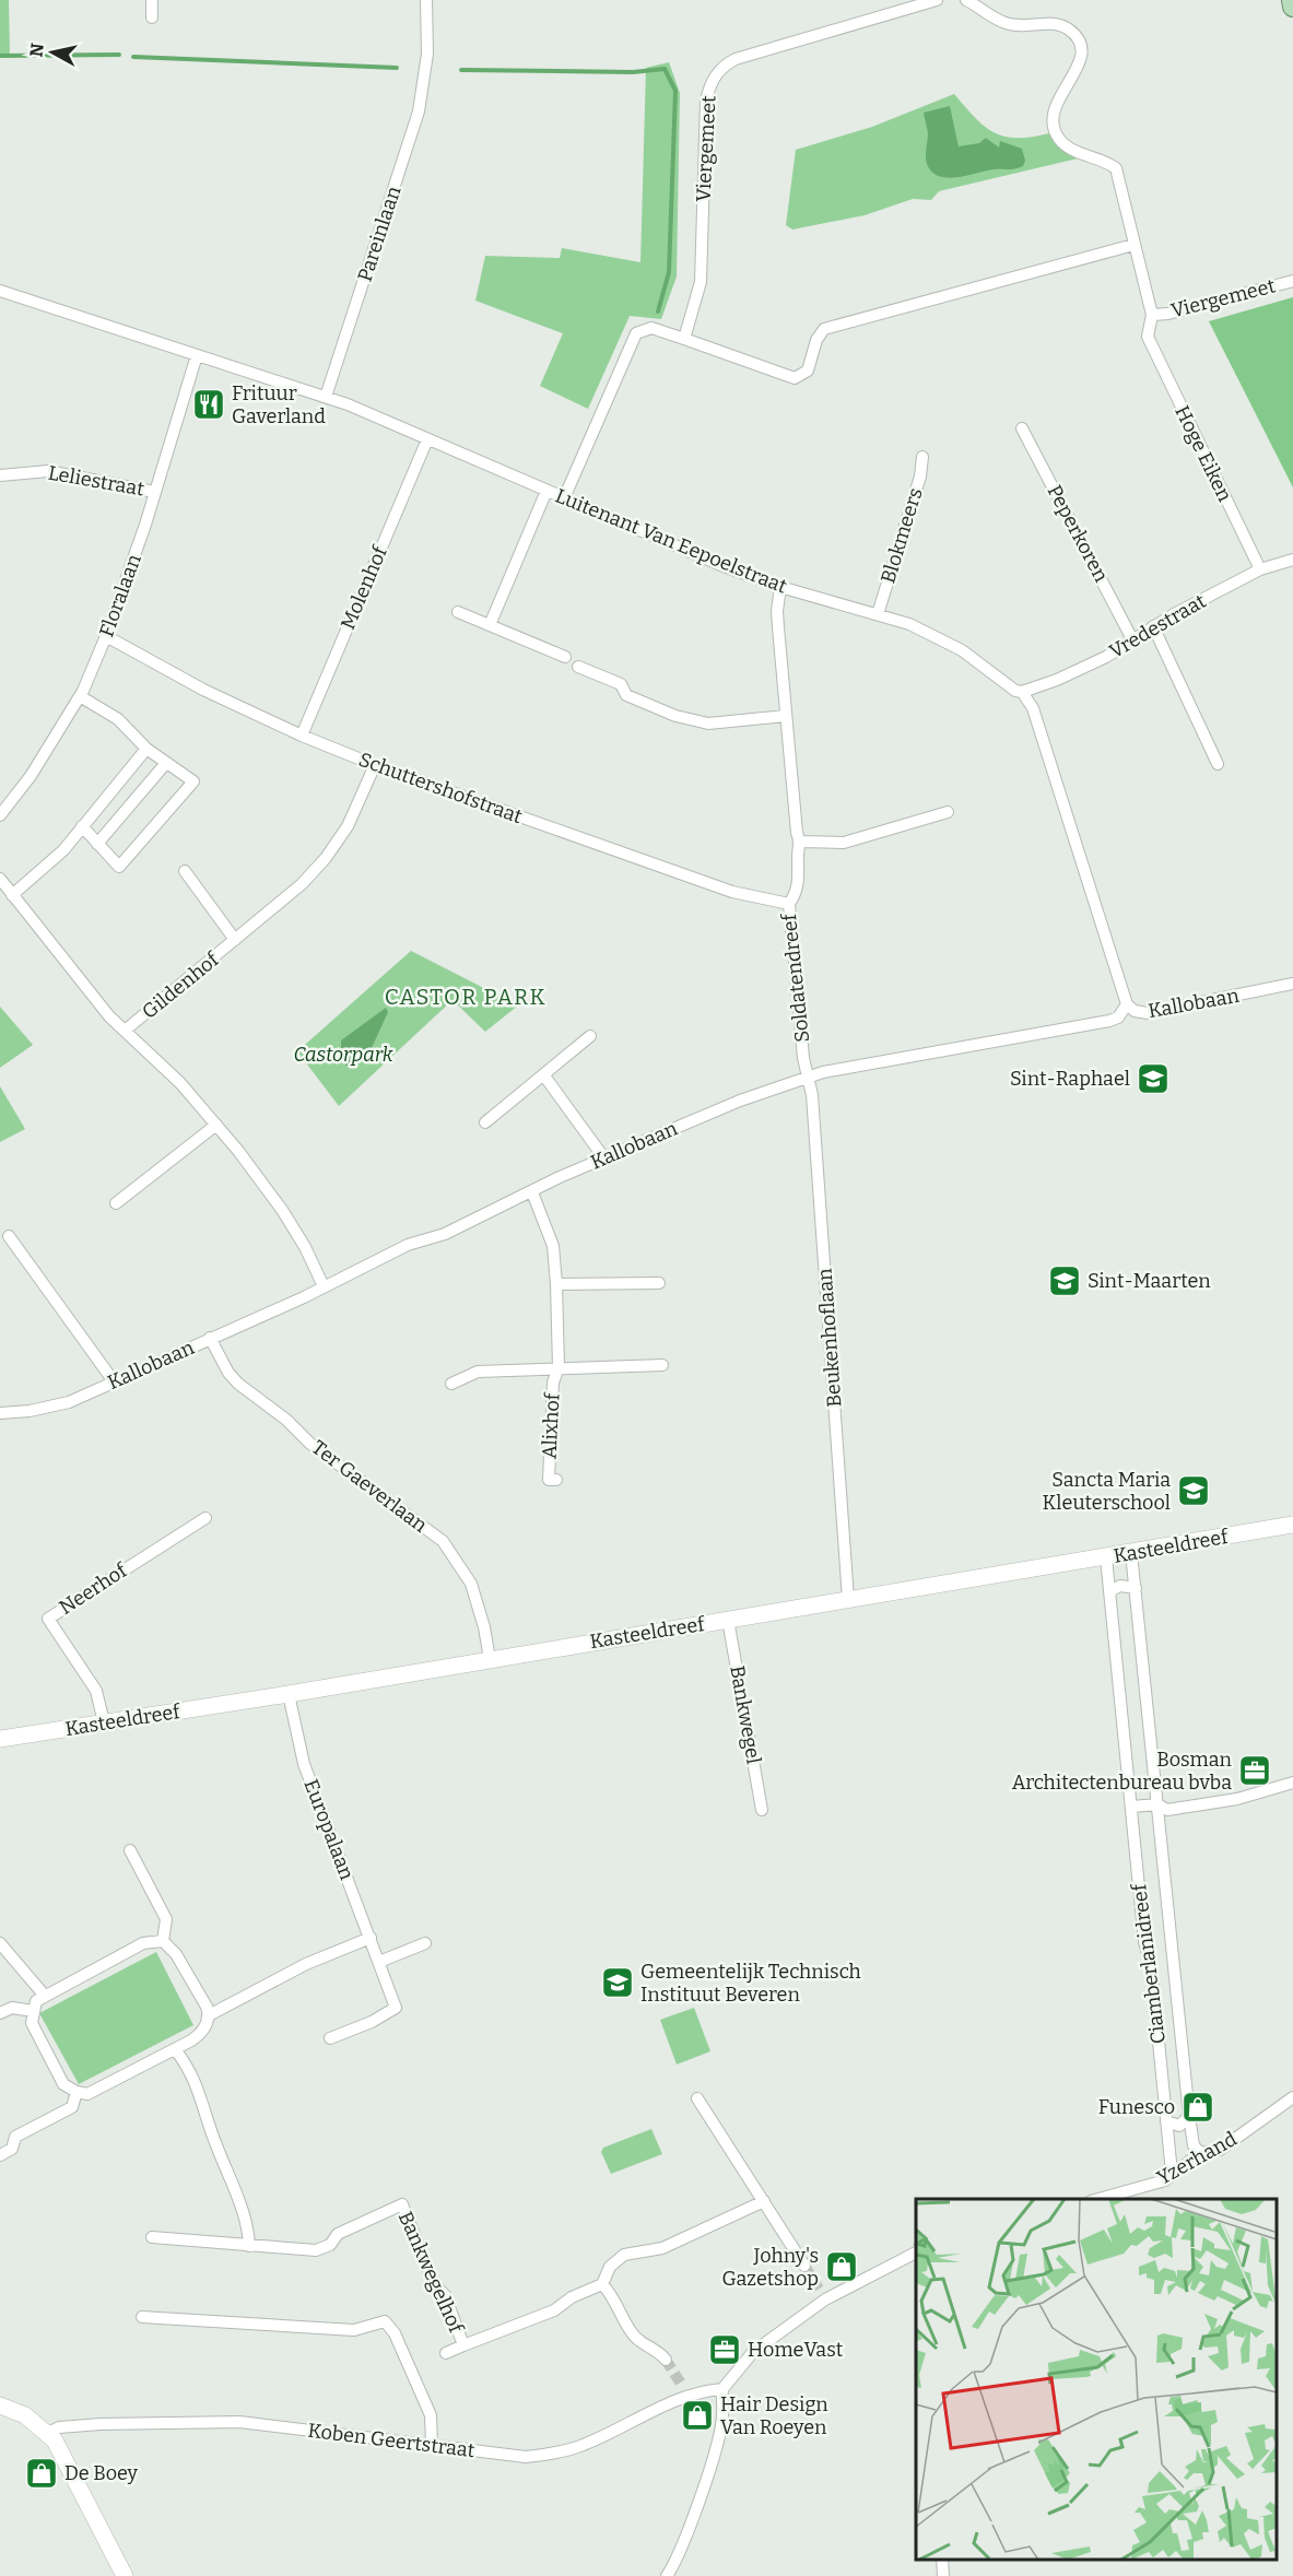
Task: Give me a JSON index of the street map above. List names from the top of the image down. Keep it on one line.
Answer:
{"streets":{"street":["Viergemeet","Pareinlaan","Hoge Eiken","Leliestraat","Peperkoren","Blokmeers","Luitenant Van Eepoelstraat","Molenhof","Floralaan","Vredestraat","Schuttershofstraat","Soldatendreef","Gildenhof","Kallobaan","Beukenhoflaan","Alixhof","Ter Gaeverlaan","Kasteeldreef","Neerhof","Bankwegel","Europalaan","Ciamberlanidreef","Yzerhand","Bankwegelhof","Koben Geertstraat"]},"crossings":[["Viergemeet","Hoge Eiken"],["Pareinlaan","Luitenant Van Eepoelstraat"],["Hoge Eiken","Vredestraat"],["Leliestraat","Floralaan"],["Peperkoren","Vredestraat"],["Blokmeers","Luitenant Van Eepoelstraat"],["Luitenant Van Eepoelstraat","Molenhof"],["Luitenant Van Eepoelstraat","Floralaan"],["Luitenant Van Eepoelstraat","Vredestraat"],["Luitenant Van Eepoelstraat","Soldatendreef"],["Molenhof","Schuttershofstraat"],["Floralaan","Schuttershofstraat"],["Schuttershofstraat","Soldatendreef"],["Schuttershofstraat","Gildenhof"],["Soldatendreef","Kallobaan"],["Soldatendreef","Beukenhoflaan"],["Kallobaan","Beukenhoflaan"],["Kallobaan","Alixhof"],["Kallobaan","Ter Gaeverlaan"],["Beukenhoflaan","Kasteeldreef"],["Ter Gaeverlaan","Kasteeldreef"],["Kasteeldreef","Neerhof"],["Kasteeldreef","Bankwegel"],["Kasteeldreef","Europalaan"],["Kasteeldreef","Ciamberlanidreef"],["Ciamberlanidreef","Yzerhand"]],"districts":["CASTOR PARK"],"parks":["Castorpark"],"places":{"restaurant":["Frituur Gaverland"],"school or university":["Sint-Raphael","Sint-Maarten","Sancta Maria Kleuterschool","Gemeentelijk Technisch Instituut Beveren"],"office":["Bosman Architectenbureau bvba","HomeVast"],"shop":["Funesco","Johny's Gazetshop","Hair Design Van Roeyen","De Boey"]},"north":"left"}
